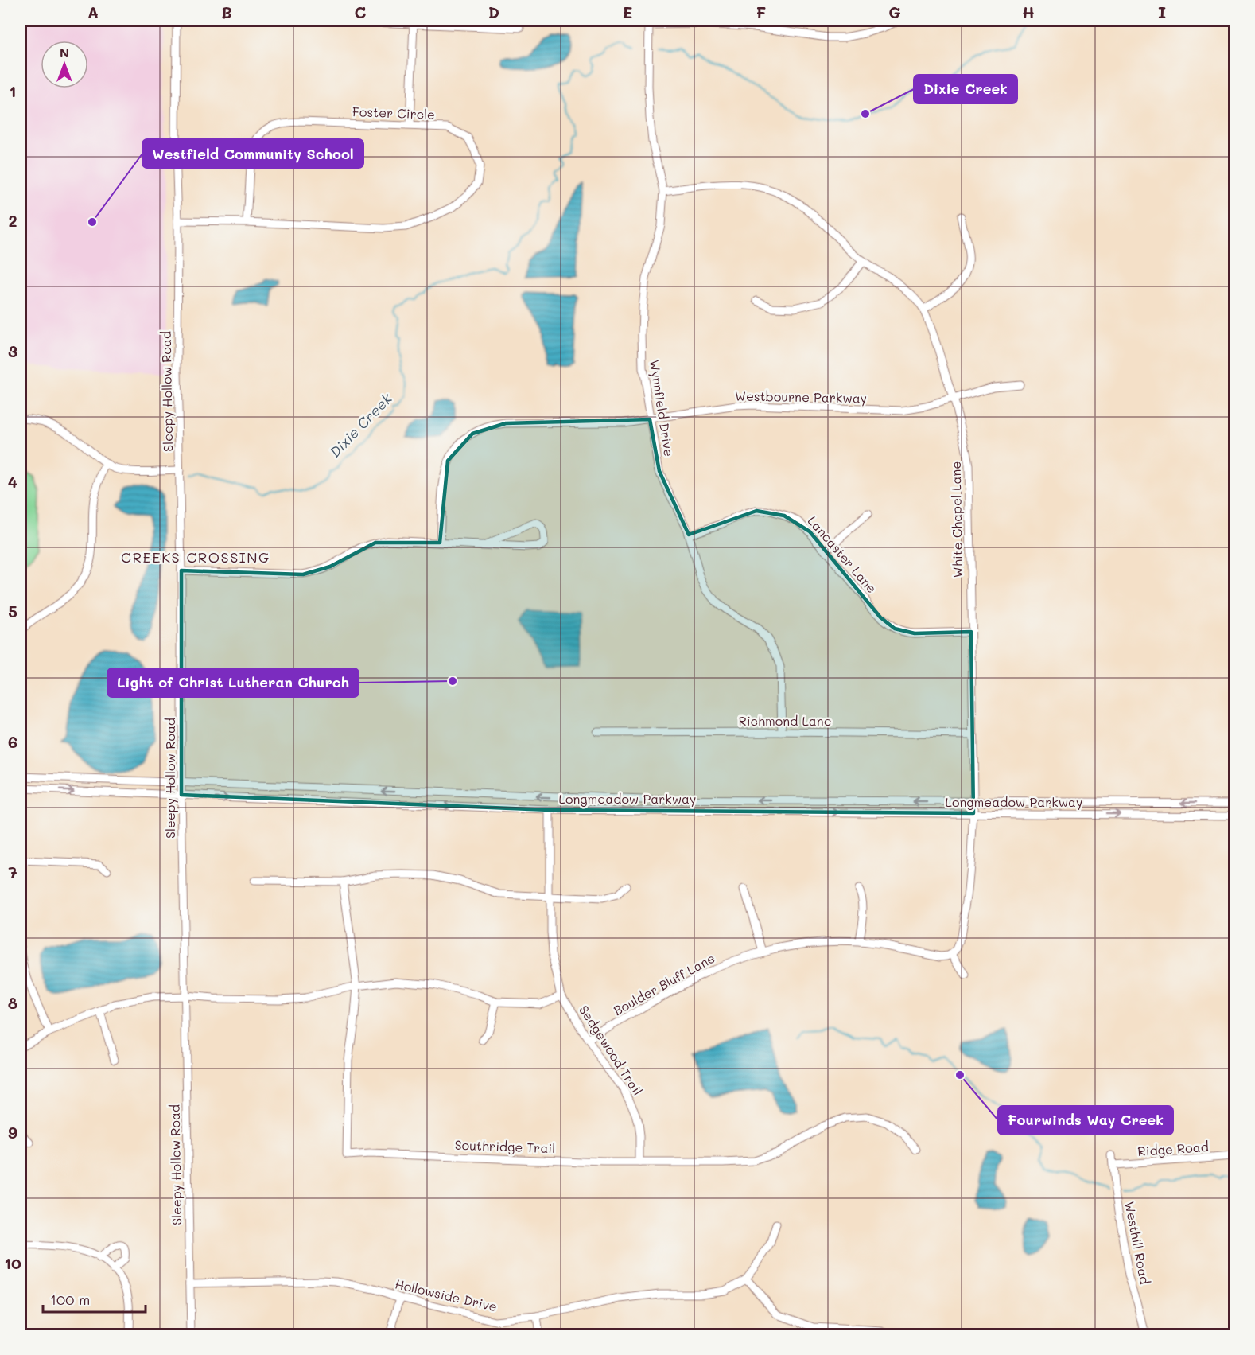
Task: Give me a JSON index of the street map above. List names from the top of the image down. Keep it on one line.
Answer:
{"streets":{"street":["Foster Circle","Sleepy Hollow Road","Westbourne Parkway","Wynnfield Drive","White Chapel Lane","Lancaster Lane","Richmond Lane","Longmeadow Parkway","Boulder Bluff Lane","Sedgewood Trail","Southridge Trail","Ridge Road","Westhill Road","Hollowside Drive"]},"crossings":[["Foster Circle","Sleepy Hollow Road"],["Sleepy Hollow Road","Longmeadow Parkway"],["Sleepy Hollow Road","Hollowside Drive"],["Westbourne Parkway","Wynnfield Drive"],["Westbourne Parkway","White Chapel Lane"],["Wynnfield Drive","White Chapel Lane"],["Wynnfield Drive","Lancaster Lane"],["Wynnfield Drive","Richmond Lane"],["White Chapel Lane","Lancaster Lane"],["White Chapel Lane","Richmond Lane"],["White Chapel Lane","Longmeadow Parkway"],["White Chapel Lane","Boulder Bluff Lane"],["Longmeadow Parkway","Sedgewood Trail"],["Boulder Bluff Lane","Sedgewood Trail"],["Sedgewood Trail","Southridge Trail"],["Ridge Road","Westhill Road"]],"districts":["CREEKS CROSSING"],"water":["Dixie Creek"],"places":["Dixie Creek","Westfield Community School","Light of Christ Lutheran Church","Fourwinds Way Creek"],"scale_bar":"100 m","north":"top","grid":{"columns":["A","B","C","D","E","F","G","H","I"],"rows":["1","2","3","4","5","6","7","8","9","10"]}}
